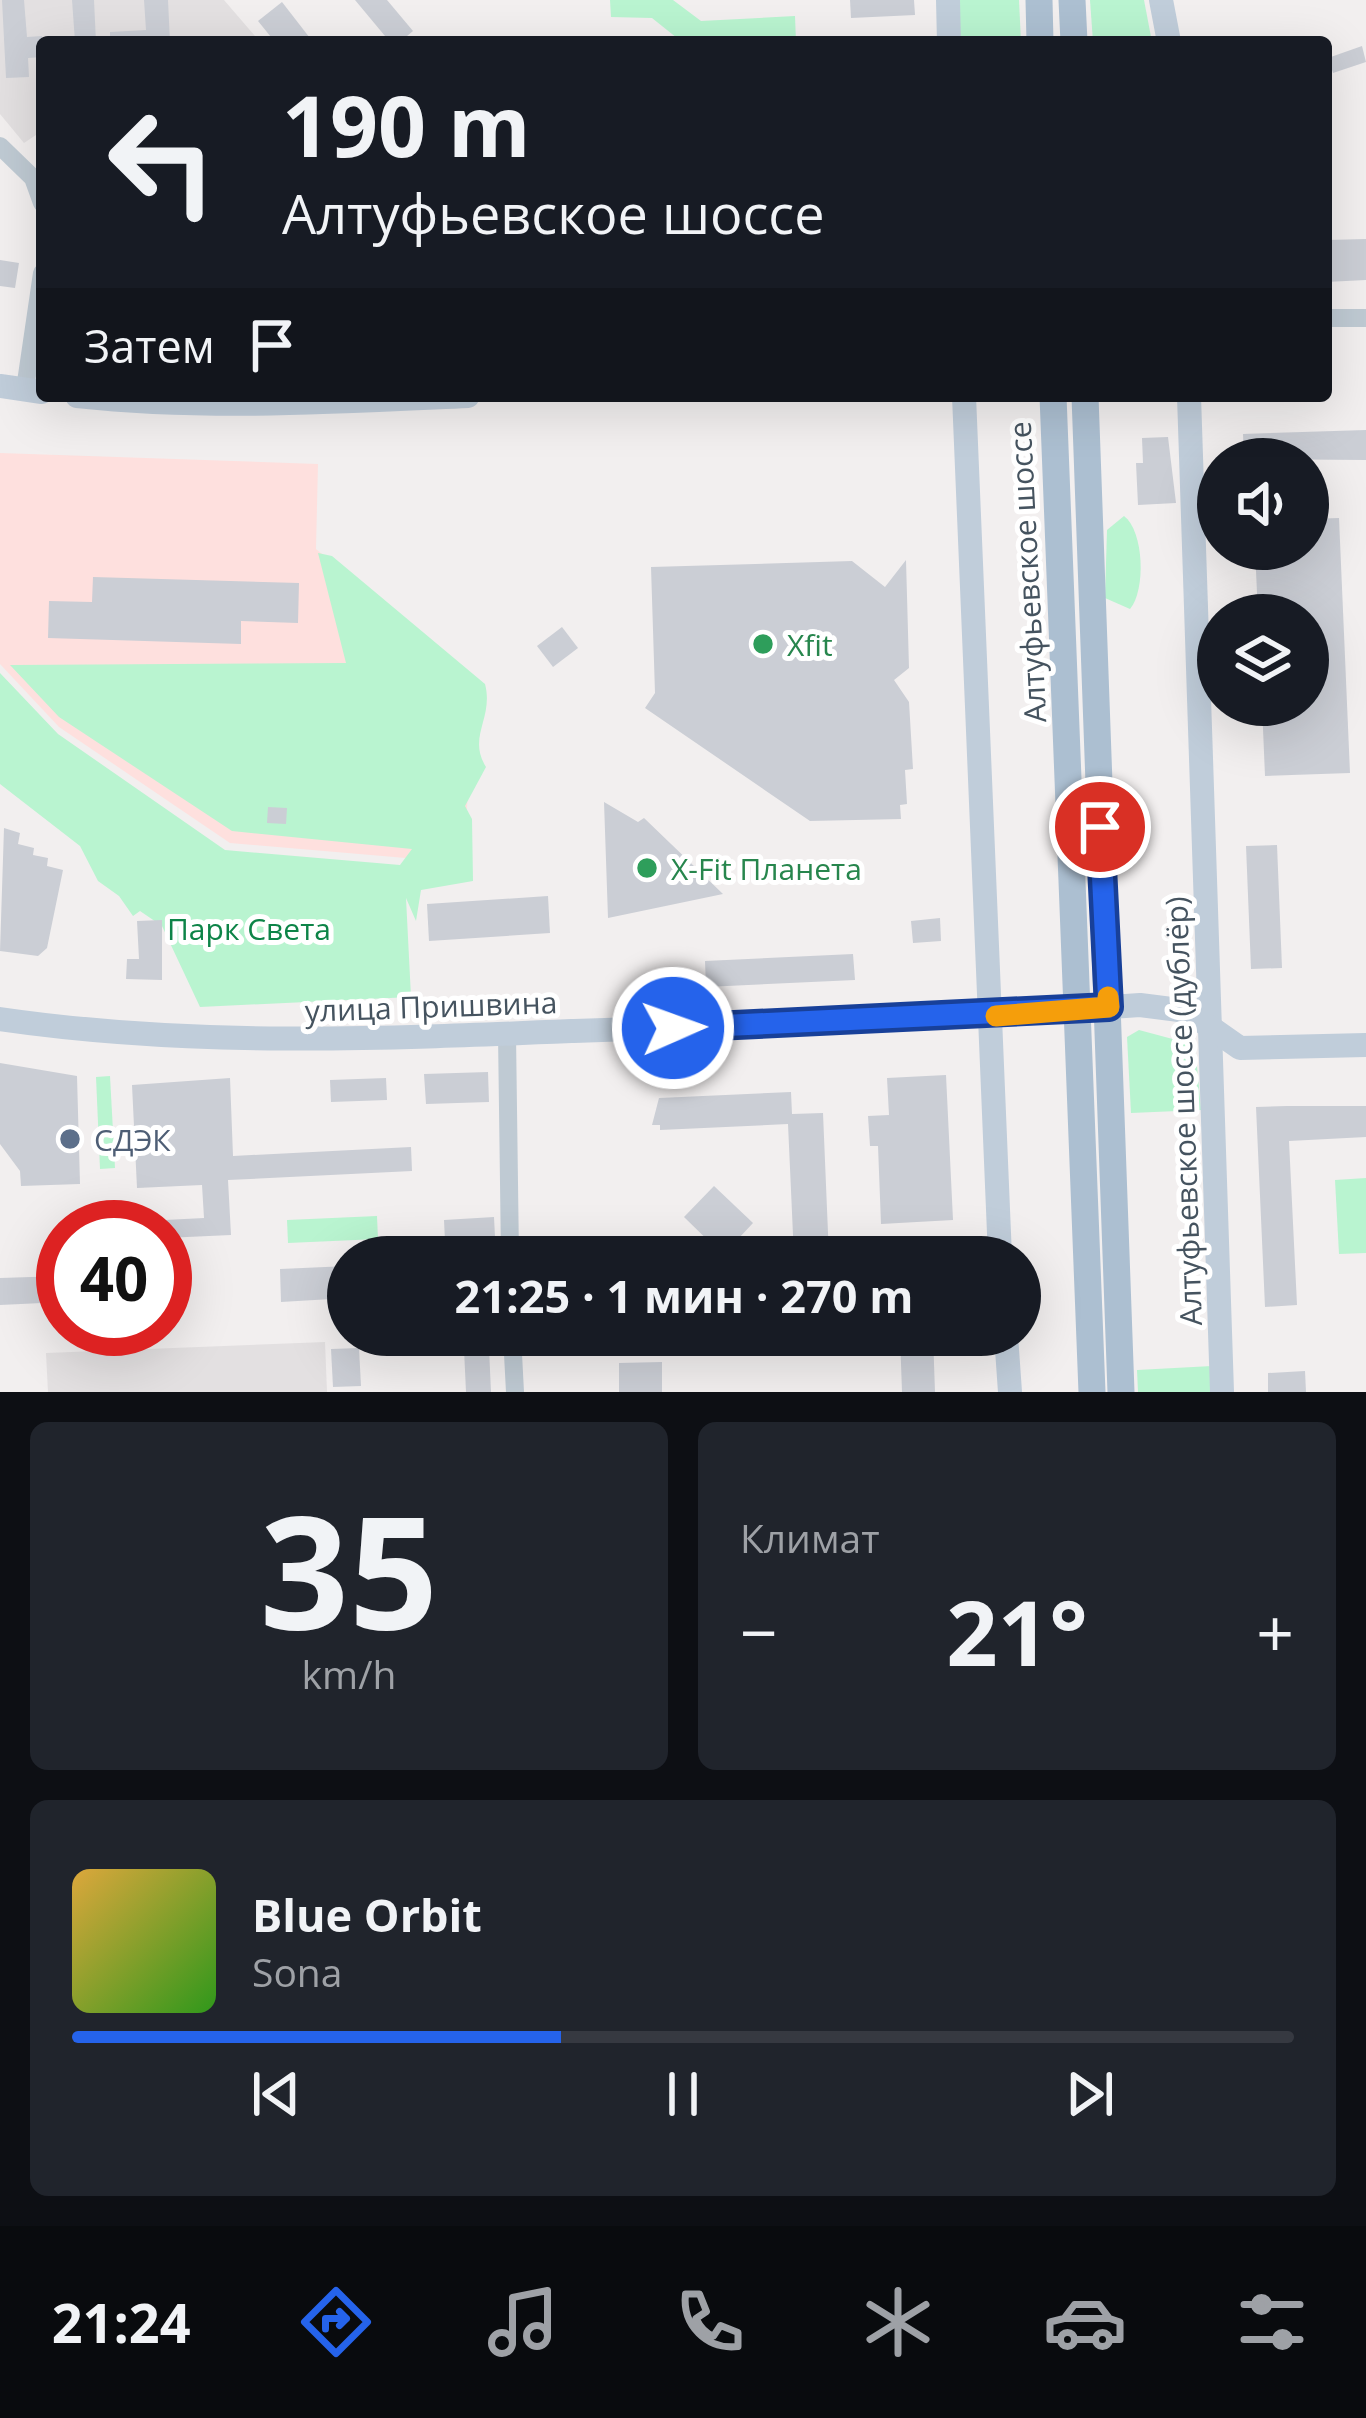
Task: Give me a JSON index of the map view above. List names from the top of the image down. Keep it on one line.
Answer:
{"streets":{"main road":["Алтуфьевское шоссе"],"street":["улица Пришвина","Алтуфьевское шоссе (дублёр)"]},"crossings":[["Алтуфьевское шоссе","улица Пришвина"],["улица Пришвина","Алтуфьевское шоссе (дублёр)"]],"parks":["Парк Света"],"places":["Xfit","X-Fit Планета","СДЭК"],"page":{"turn":["190 m","Алтуфьевское шоссе"],"then":"Затем","limit":"40","trip":"21:25 · 1 мин · 270 m","tile":[["35","km/h"],"Климат"],"heat":["−","21°","+"],"song":["Blue Orbit","Sona"],"tabs":"21:24"}}
